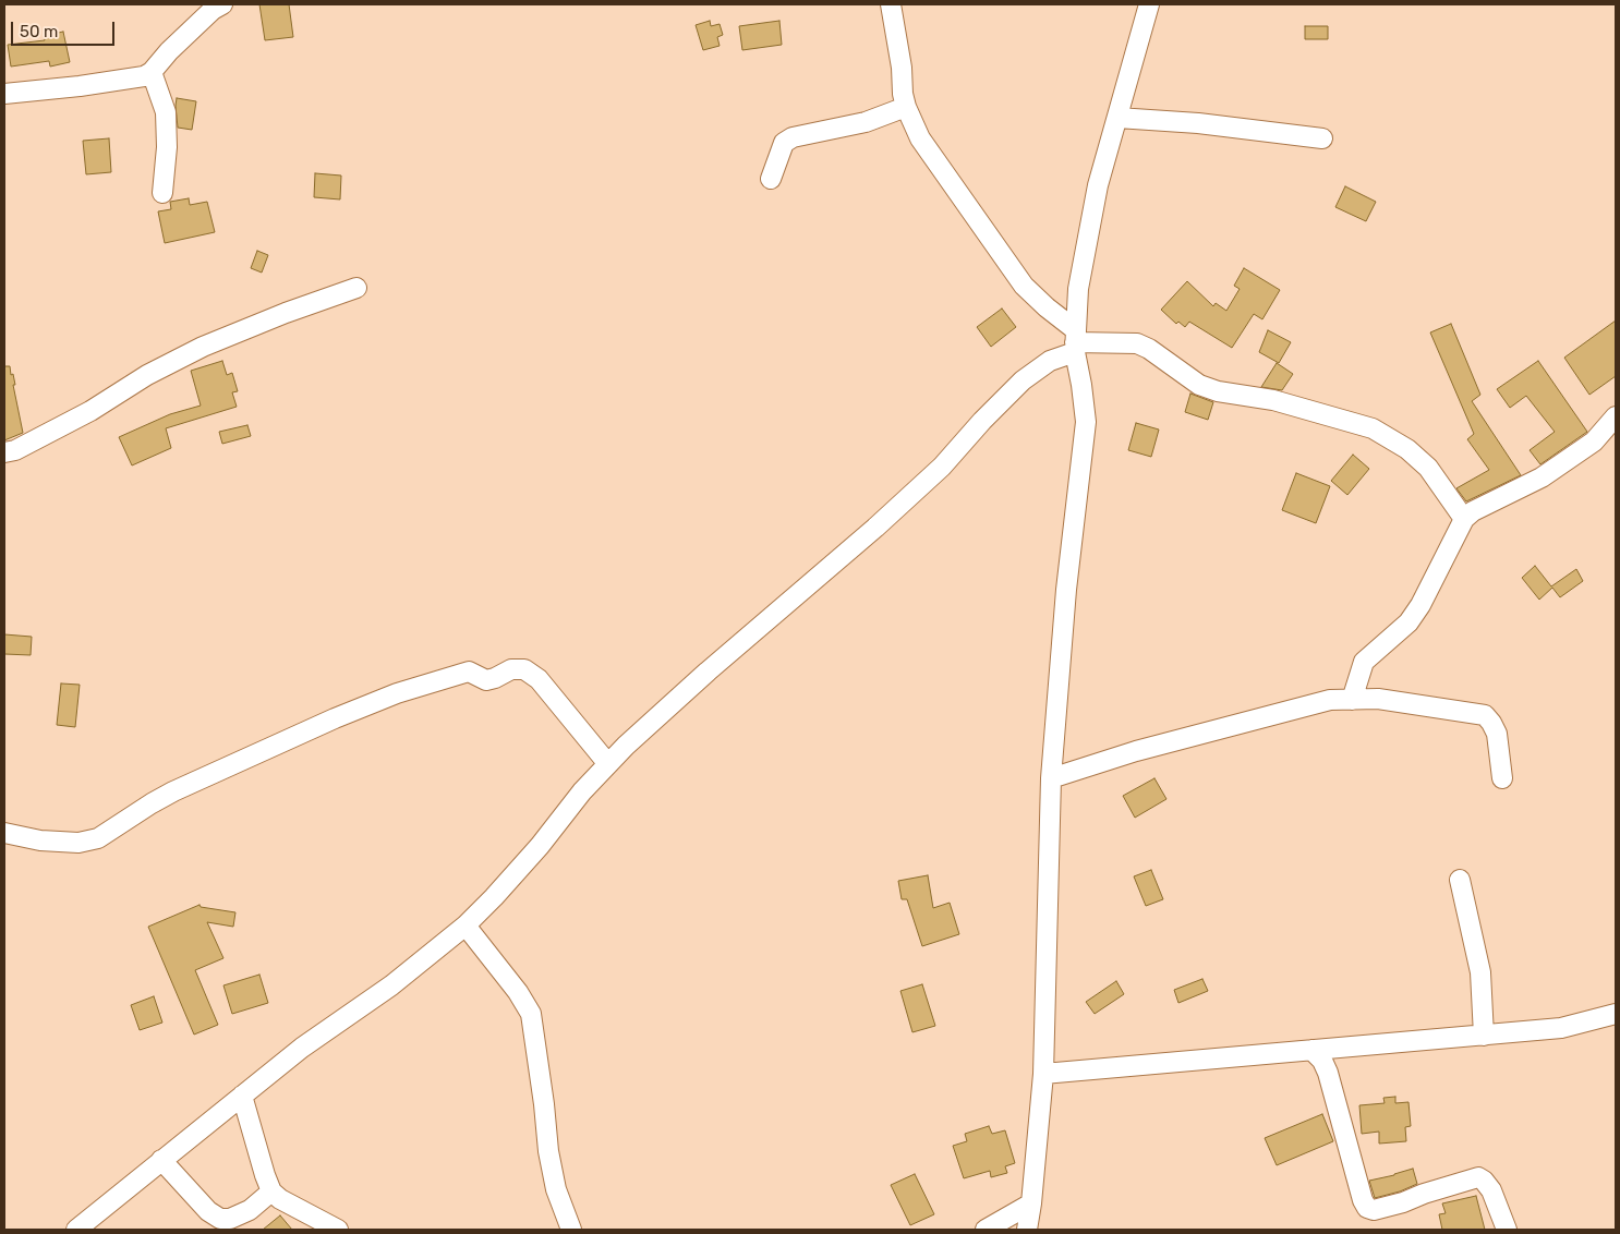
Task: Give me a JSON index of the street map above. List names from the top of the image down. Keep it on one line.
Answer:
{"scale_bar":"50 m"}
